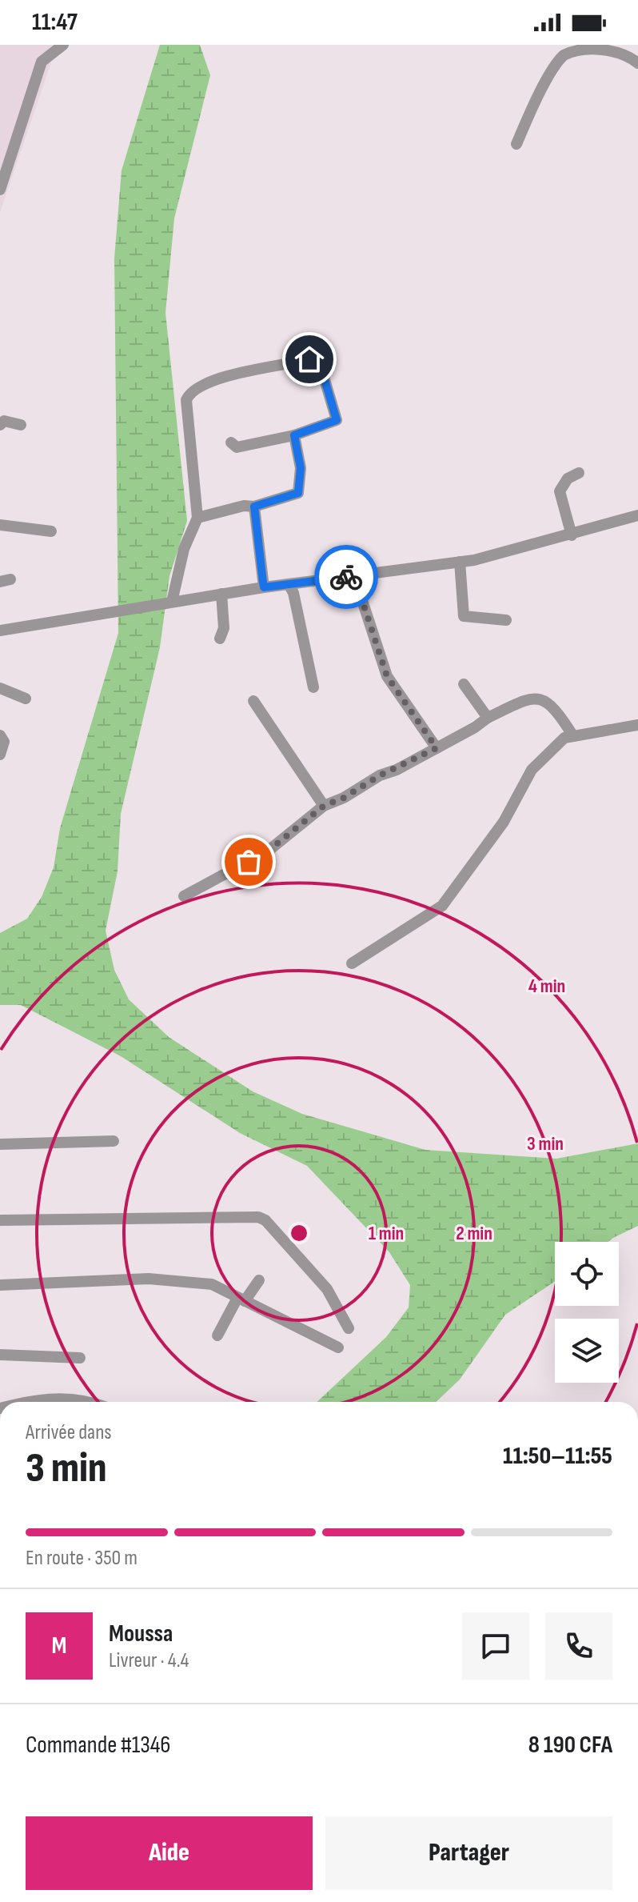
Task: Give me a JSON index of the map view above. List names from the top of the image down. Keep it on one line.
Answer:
{"page":{"status":"11:47","heading":["3 min","Arrivée dans","11:50–11:55"],"panel":["Moussa","Livreur · 4.4","Commande #1346","8 190 CFA"],"bar":"En route · 350 m","round":"M","buttons":["Aide","Partager"]},"rings":["4 min","3 min","1 min","2 min"]}
